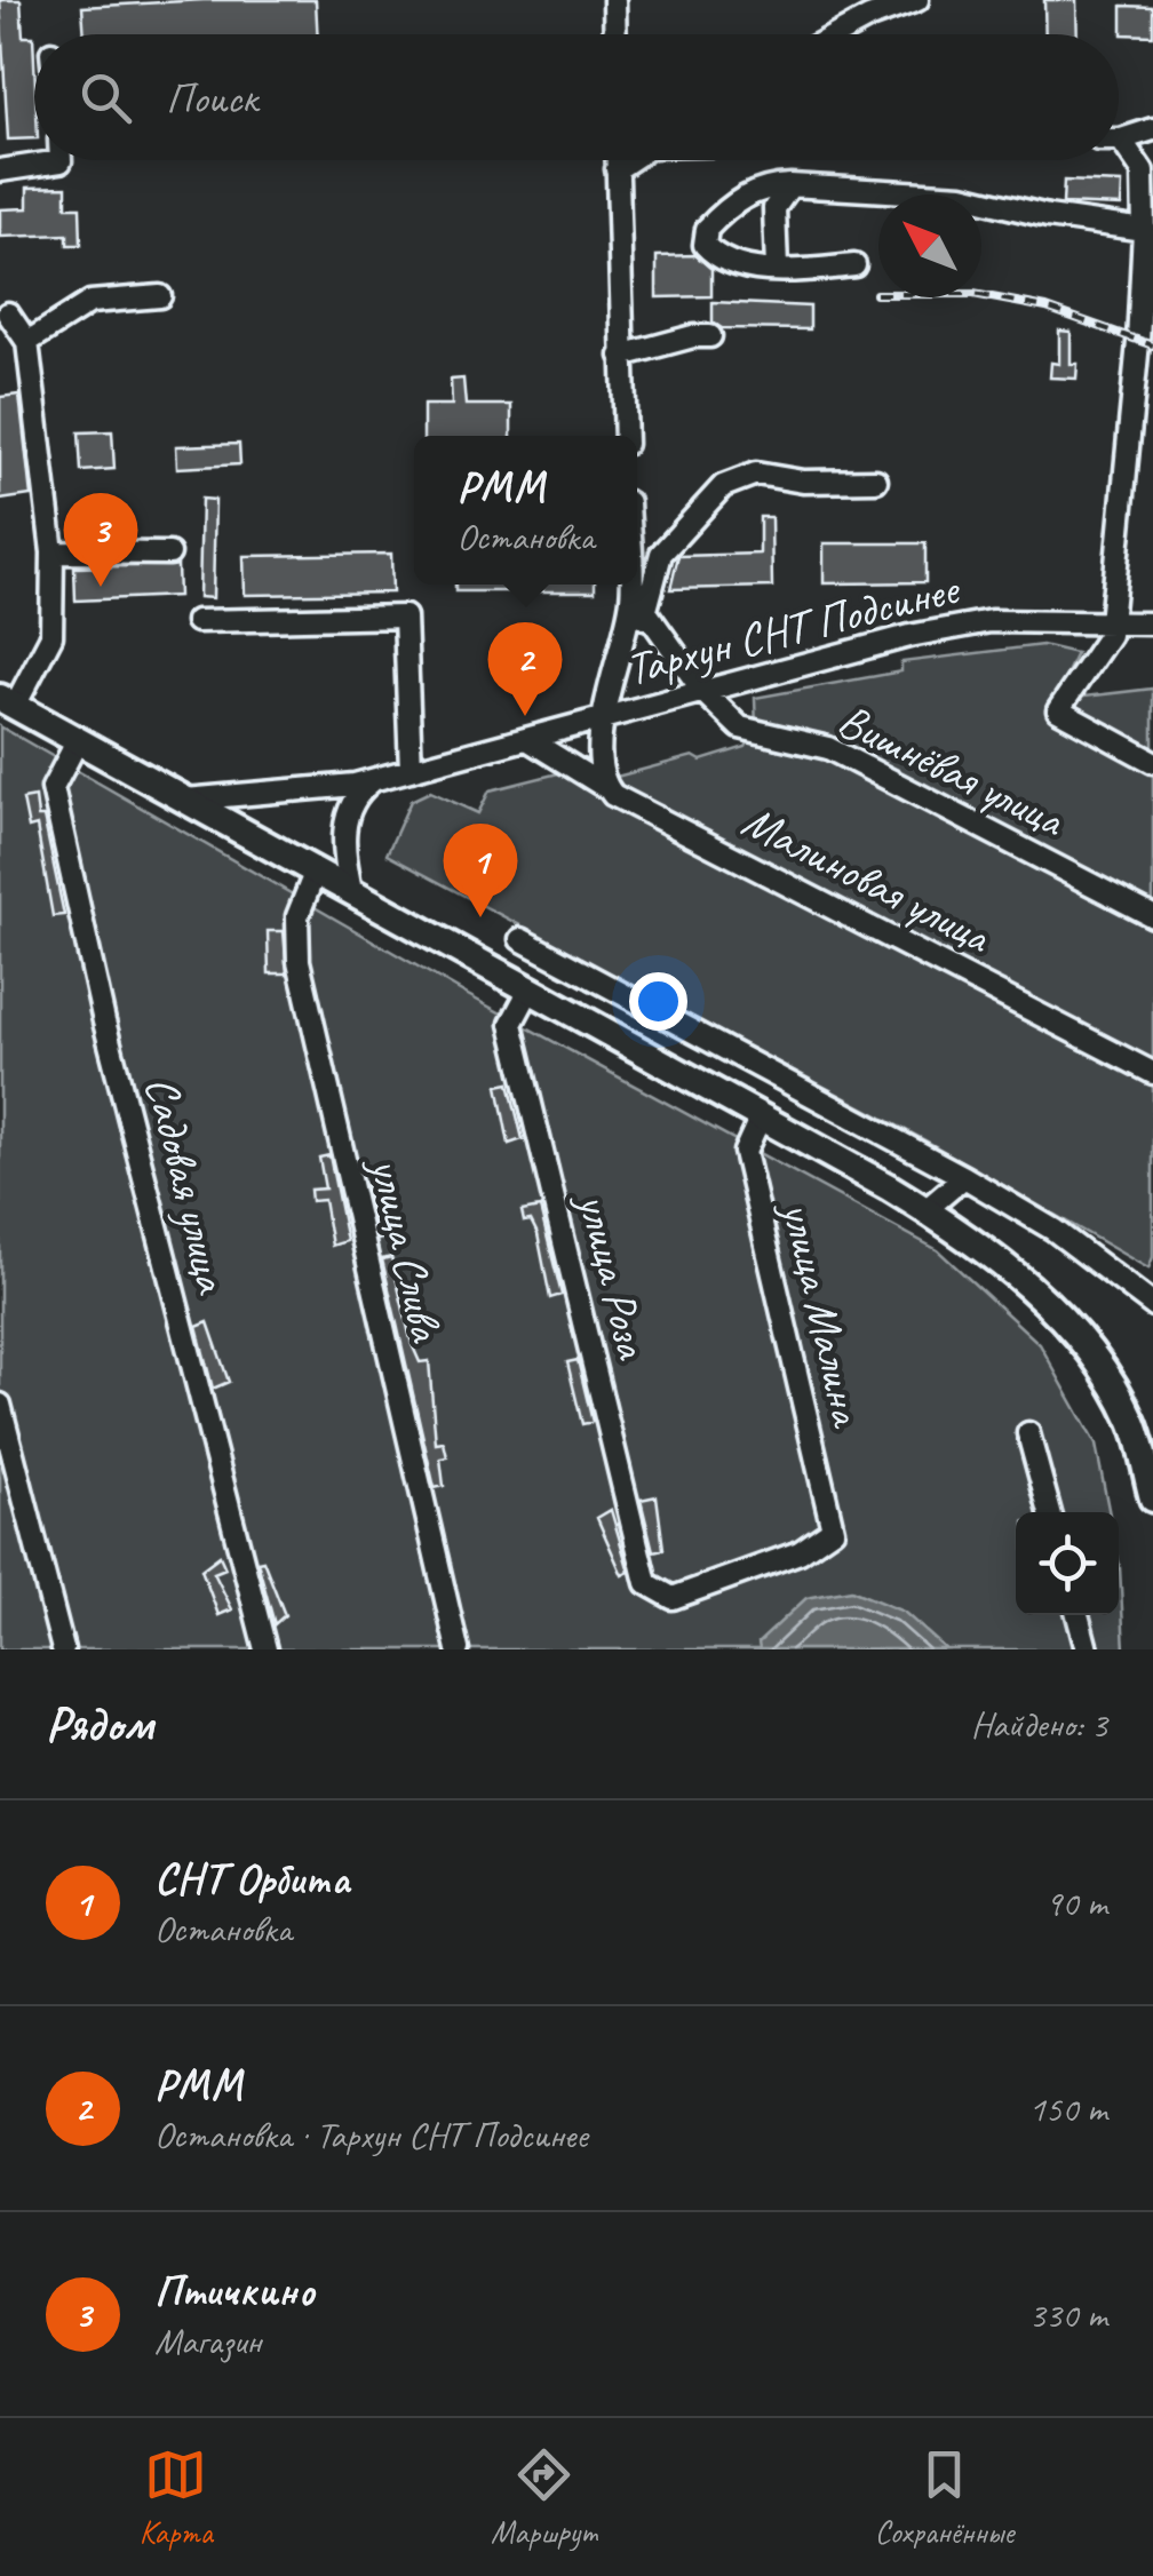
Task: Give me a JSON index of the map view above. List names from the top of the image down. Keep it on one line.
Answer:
{"streets":{"street":["Тархун СНТ Подсинее","Вишнёвая улица","Малиновая улица","Садовая улица","улица Слива","улица Роза","улица Малина"]},"crossings":[["Тархун СНТ Подсинее","Вишнёвая улица"],["Тархун СНТ Подсинее","Малиновая улица"],["улица Роза","улица Малина"]],"north":"top left","page":{"search":"Поиск","popup":["РММ","Остановка"],"pins":["3","2","1"],"heading":["Рядом","Найдено: 3"],"list":[{"mark":"1","name":"СНТ Орбита","note":"Остановка","value":"90 m"},{"mark":"2","name":"РММ","note":"Остановка · Тархун СНТ Подсинее","value":"150 m"},{"mark":"3","name":"Птичкино","note":"Магазин","value":"330 m"}],"nav":["Карта","Маршрут","Сохранённые"]}}
